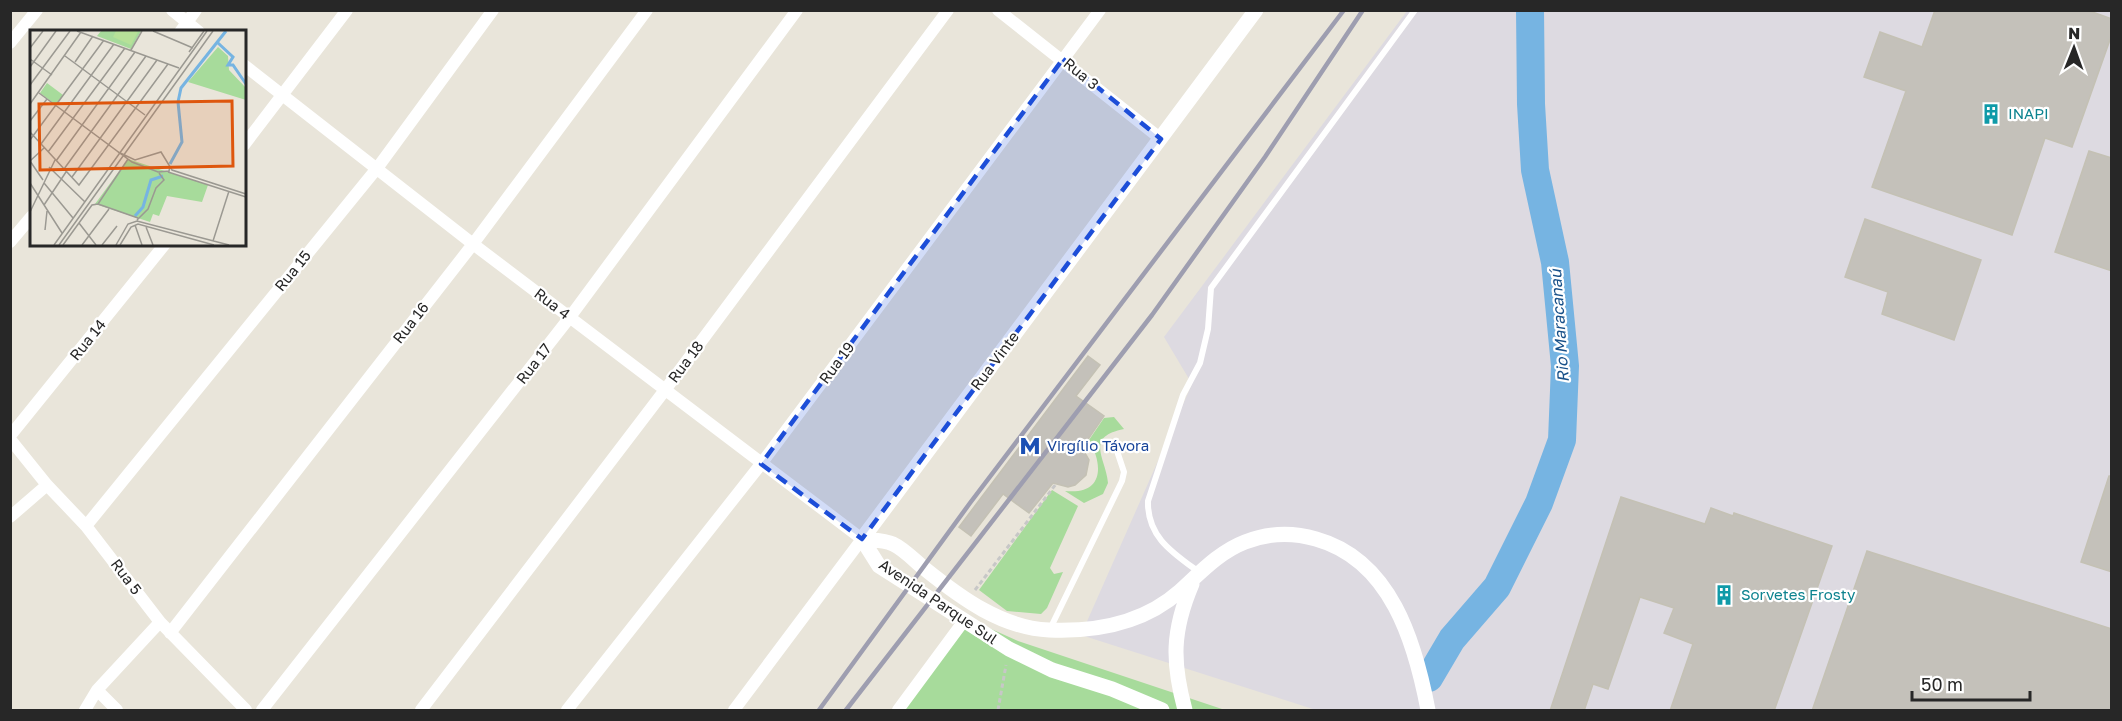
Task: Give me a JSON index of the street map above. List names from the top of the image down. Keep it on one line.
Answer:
{"streets":{"street":["Rua 3","Rua 15","Rua 4","Rua 16","Rua 14","Rua Vinte","Rua 18","Rua 19","Rua 17","Rua 5","Avenida Parque Sul"]},"crossings":[["Rua 3","Rua Vinte"],["Rua 3","Rua 19"],["Rua 15","Rua 4"],["Rua 15","Rua 5"],["Rua 4","Rua 16"],["Rua 4","Rua Vinte"],["Rua 4","Rua 18"],["Rua 4","Rua 19"],["Rua 4","Rua 17"],["Rua 4","Avenida Parque Sul"],["Rua 16","Rua 5"],["Rua 14","Rua 5"],["Rua Vinte","Avenida Parque Sul"]],"water":["Rio Maracanaú"],"places":{"building":["INAPI","Sorvetes Frosty"],"metro station":["Virgílio Távora"]},"scale_bar":"50 m","north":"top"}
